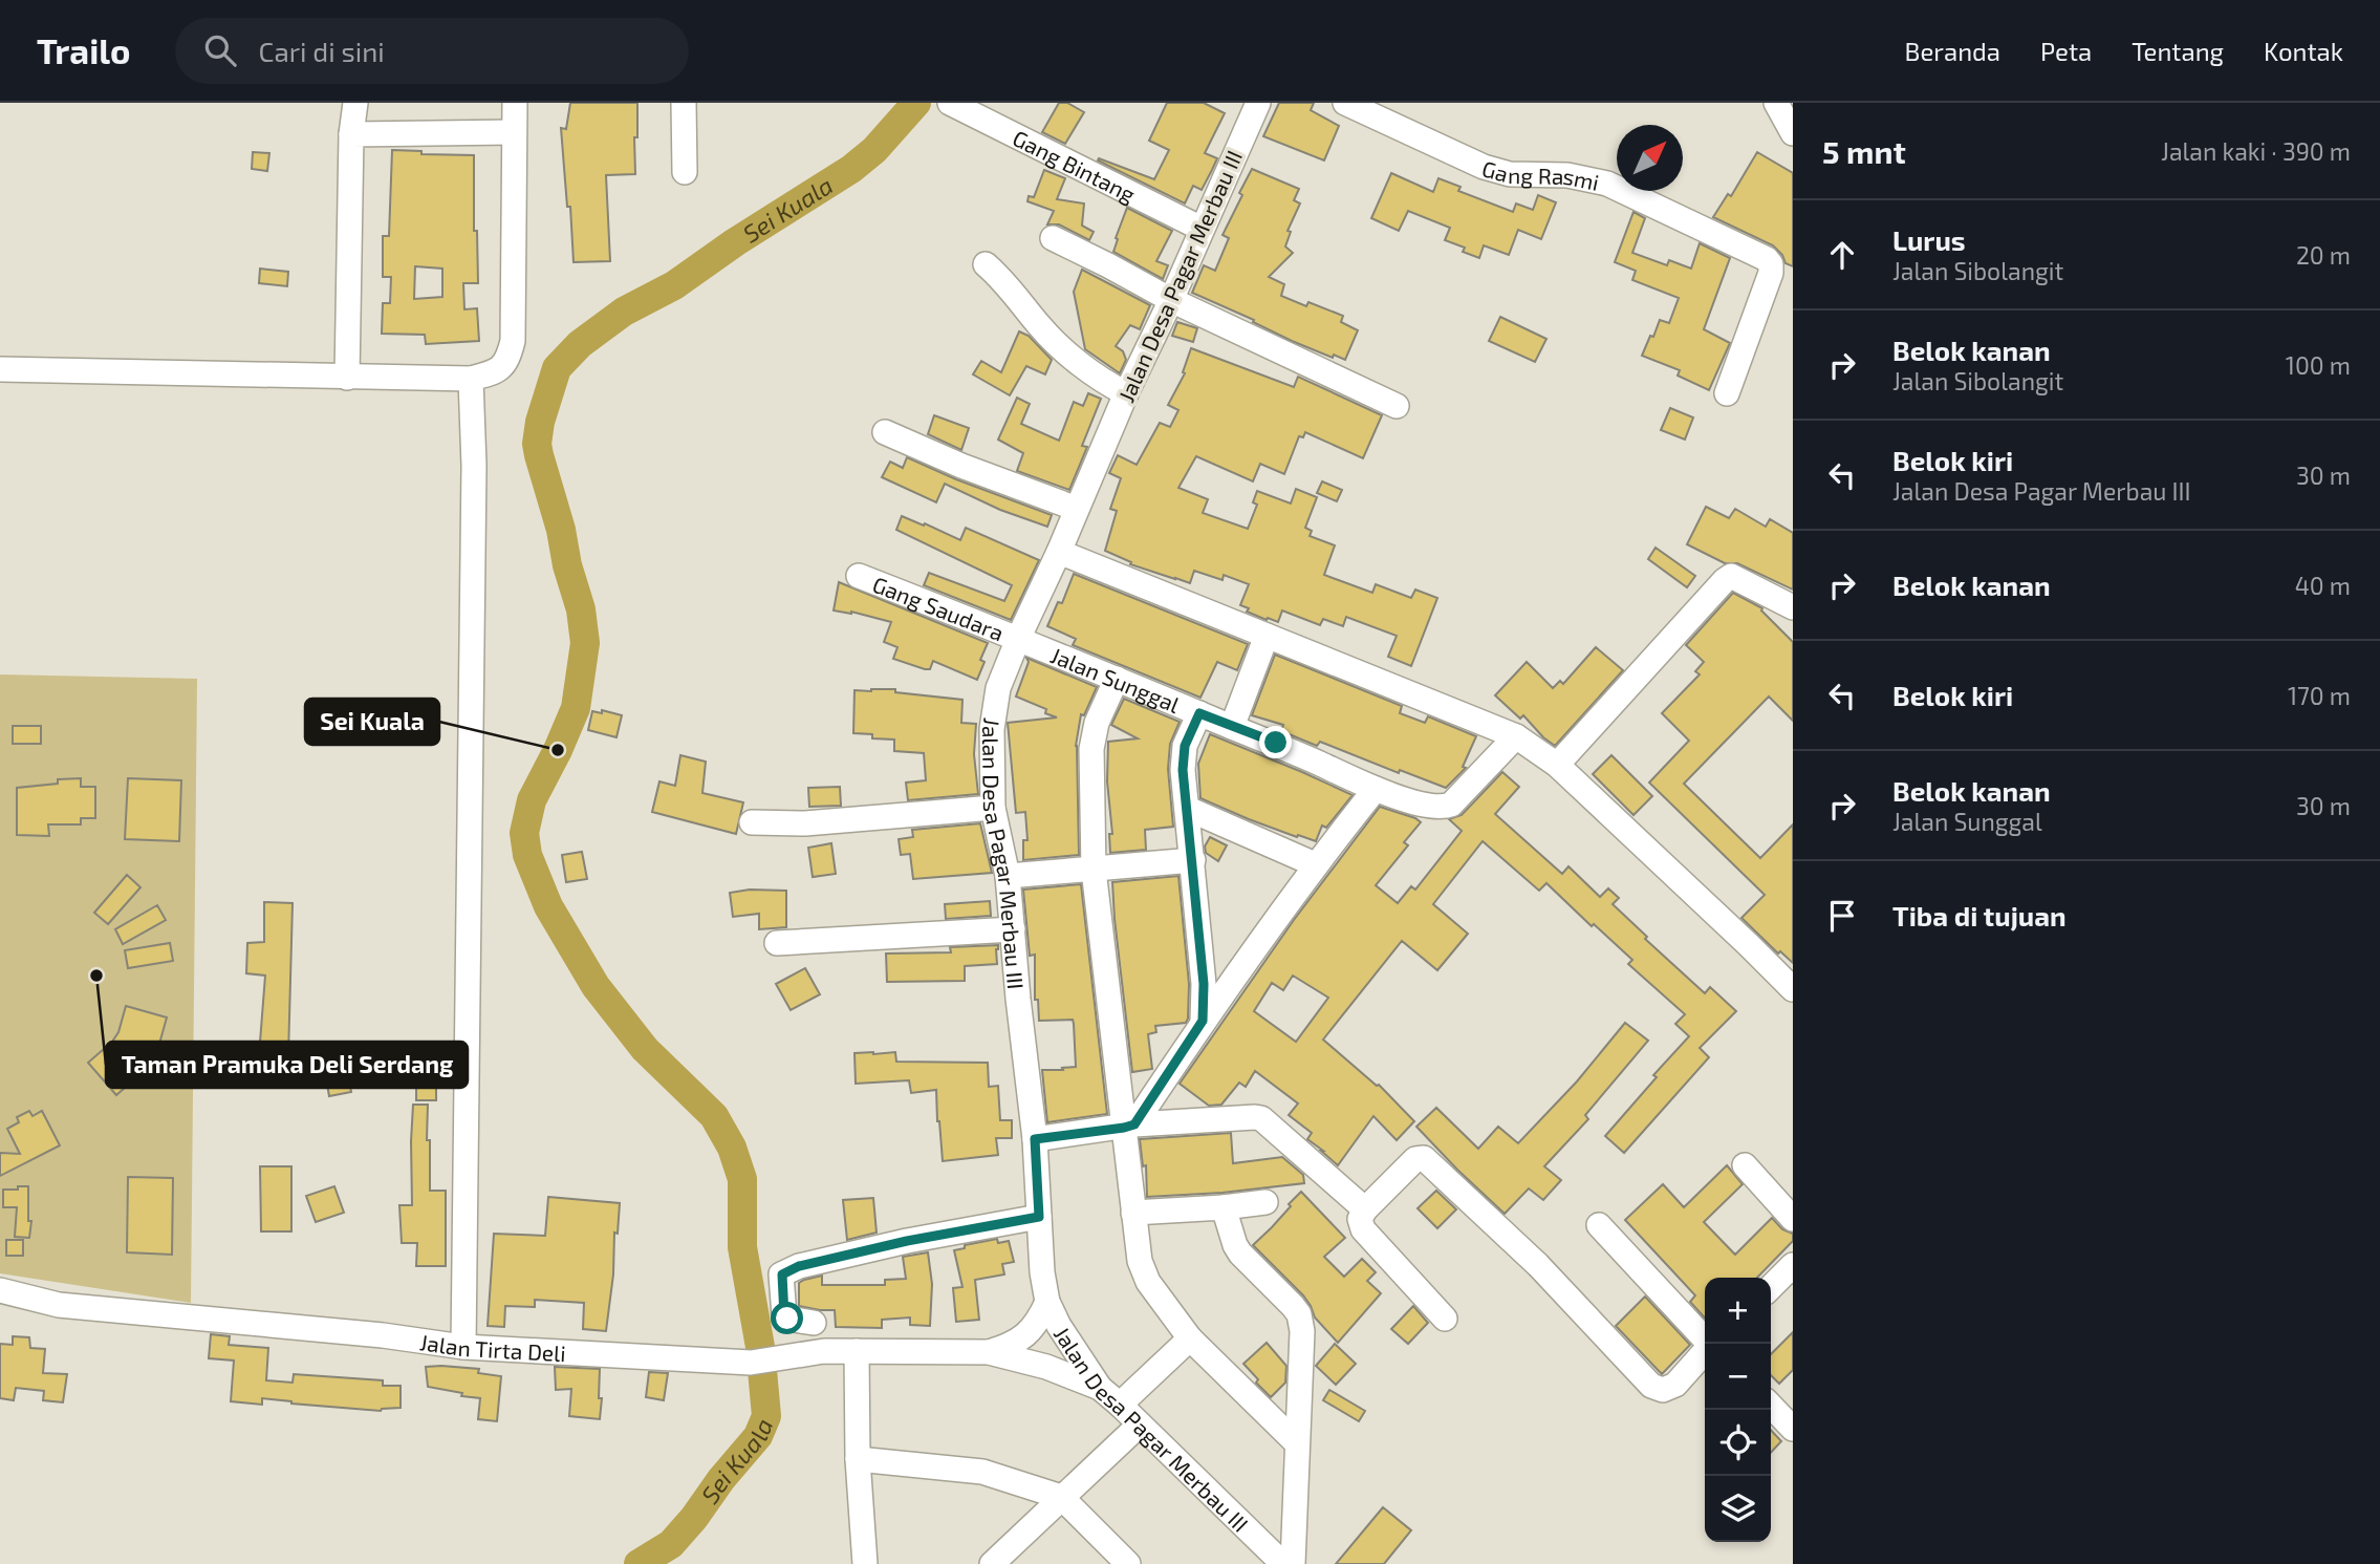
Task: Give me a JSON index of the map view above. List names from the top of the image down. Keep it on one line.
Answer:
{"streets":{"street":["Gang Bintang","Gang Rasmi","Jalan Desa Pagar Merbau III","Gang Saudara","Jalan Sunggal","Jalan Tirta Deli"]},"crossings":[["Gang Bintang","Jalan Desa Pagar Merbau III"],["Jalan Desa Pagar Merbau III","Gang Saudara"],["Jalan Desa Pagar Merbau III","Jalan Sunggal"],["Jalan Desa Pagar Merbau III","Jalan Tirta Deli"],["Gang Saudara","Jalan Sunggal"]],"water":["Sei Kuala"],"places":["Sei Kuala","Taman Pramuka Deli Serdang"],"north":"top right","page":{"header":"Trailo","search":"Cari di sini","nav":["Beranda","Peta","Tentang","Kontak"],"heading":["5 mnt","Jalan kaki · 390 m"],"list":[["Lurus","Jalan Sibolangit","20 m"],["Belok kanan","Jalan Sibolangit","100 m"],["Belok kiri","Jalan Desa Pagar Merbau III","30 m"],["Belok kanan","40 m"],["Belok kiri","170 m"],["Belok kanan","Jalan Sunggal","30 m"],"Tiba di tujuan"],"map_buttons":["+","−"]}}
